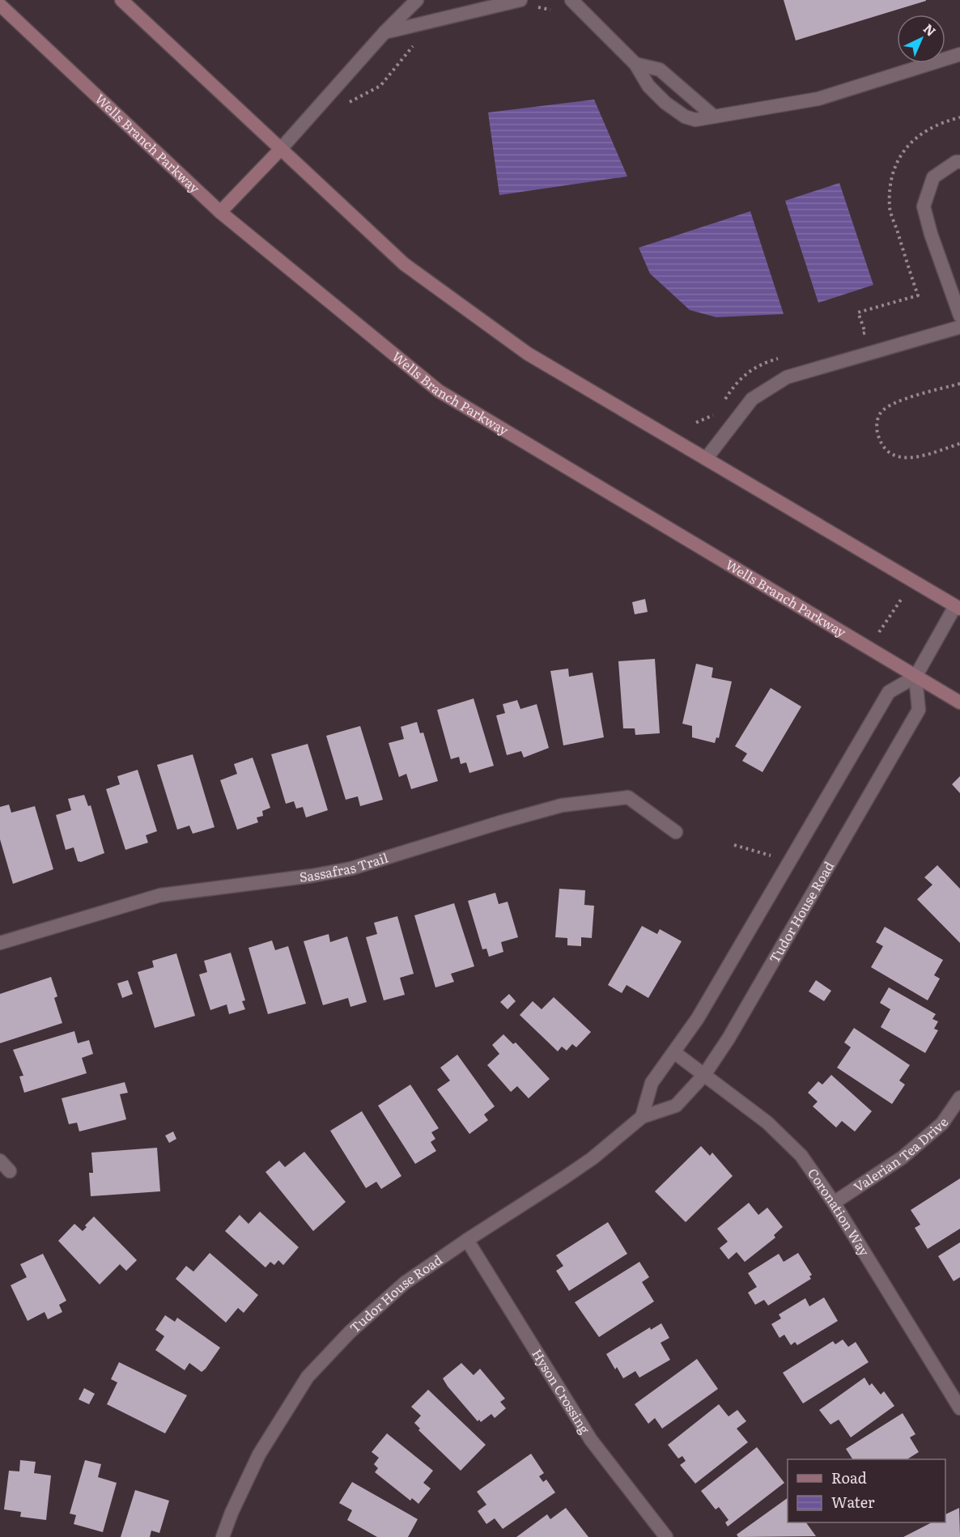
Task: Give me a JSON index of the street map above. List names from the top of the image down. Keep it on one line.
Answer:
{"streets":{"main road":["Wells Branch Parkway"],"street":["Sassafras Trail","Tudor House Road","Valerian Tea Drive","Coronation Way","Hyson Crossing"]},"crossings":[["Wells Branch Parkway","Tudor House Road"],["Tudor House Road","Coronation Way"],["Tudor House Road","Hyson Crossing"],["Valerian Tea Drive","Coronation Way"]],"legend":["Road","Water"],"north":"top right"}
